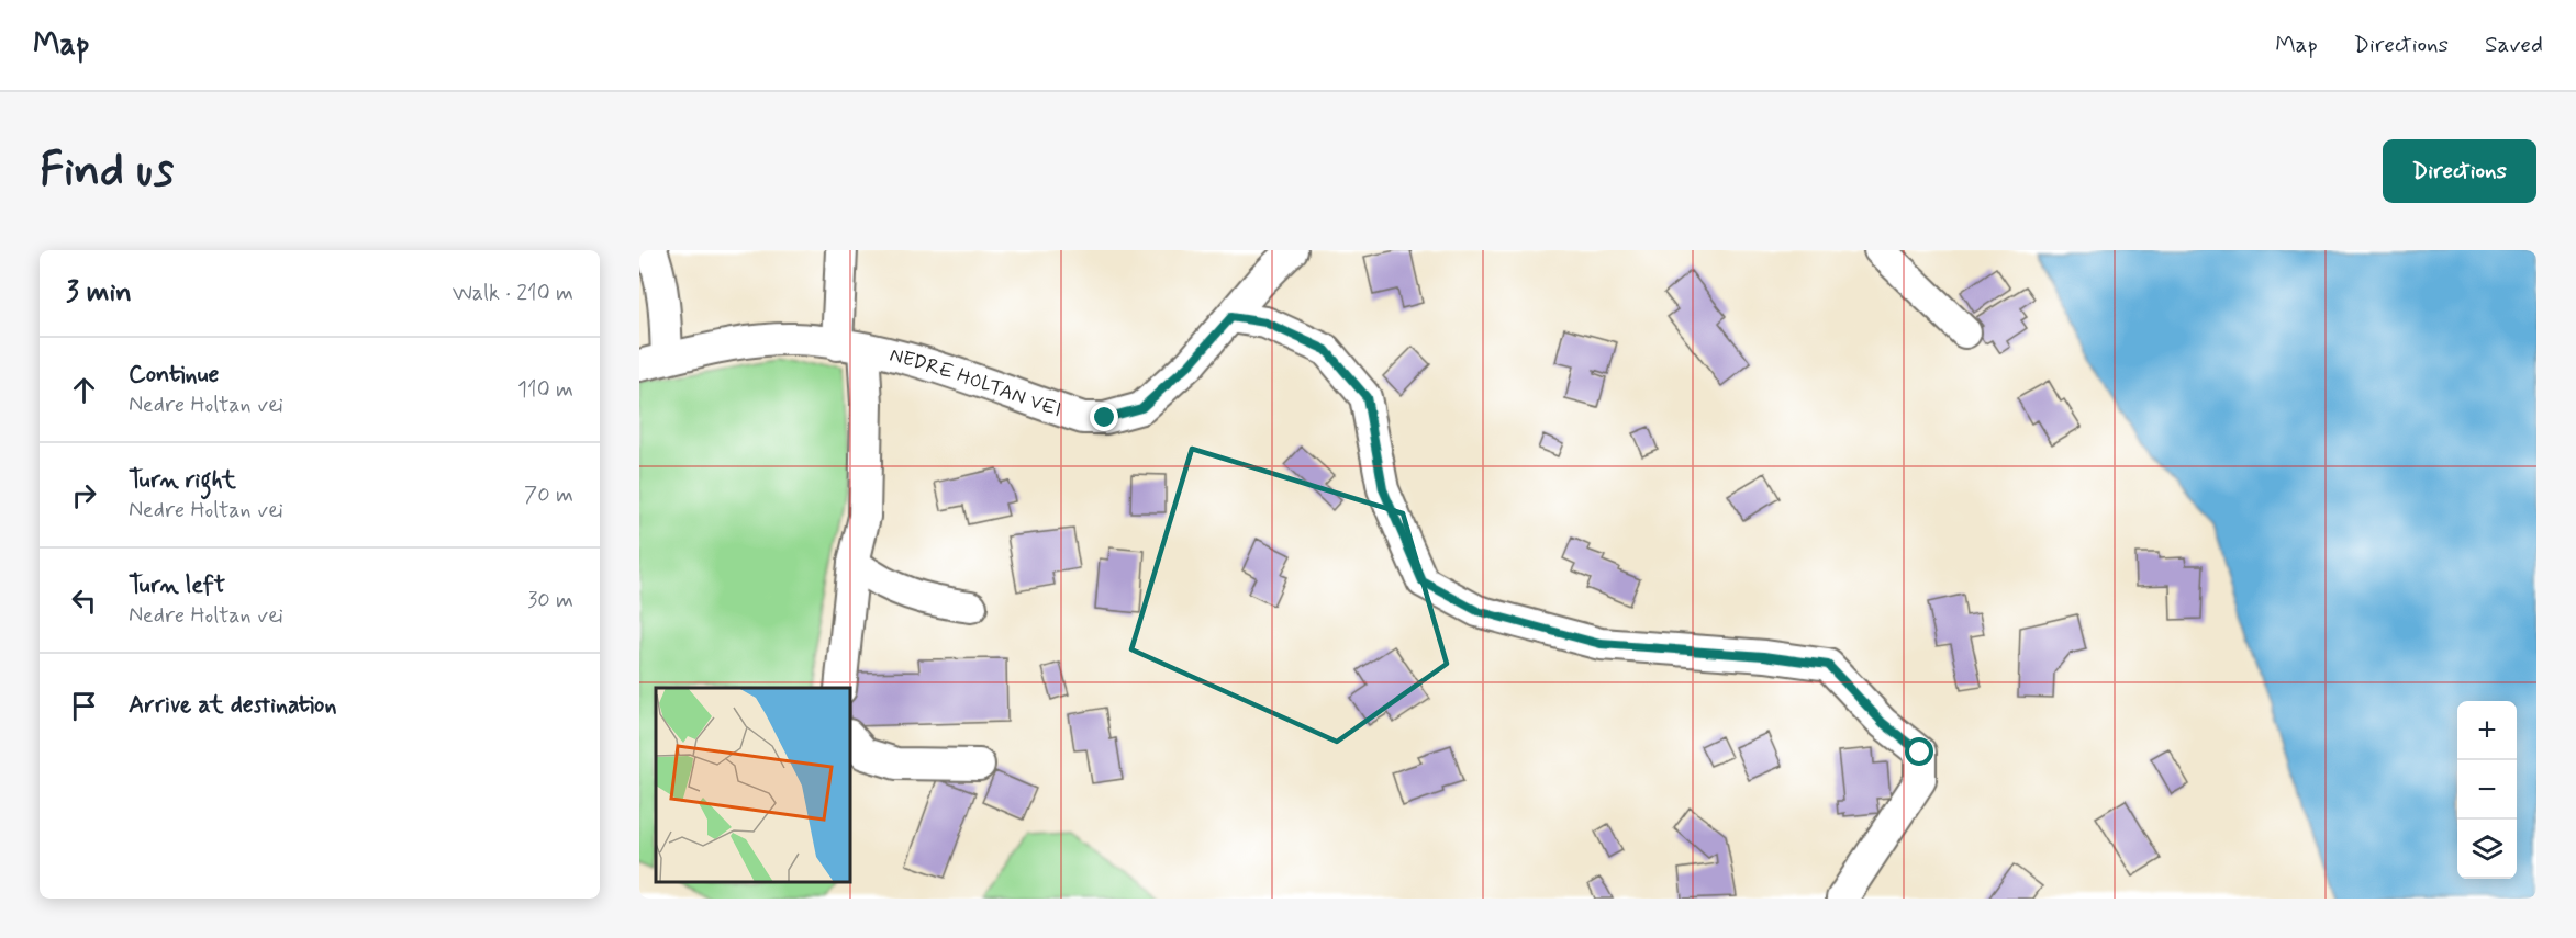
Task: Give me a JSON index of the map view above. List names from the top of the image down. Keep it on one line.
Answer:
{"streets":{"street":["NEDRE HOLTAN VEI"]},"page":{"header":"Map","nav":["Map","Directions","Saved"],"buttons":"Directions","title":"Find us","heading":["3 min","Walk · 210 m"],"list":[["Continue","Nedre Holtan vei","110 m"],["Turn right","Nedre Holtan vei","70 m"],["Turn left","Nedre Holtan vei","30 m"],"Arrive at destination"],"map_buttons":["+","−"]}}
